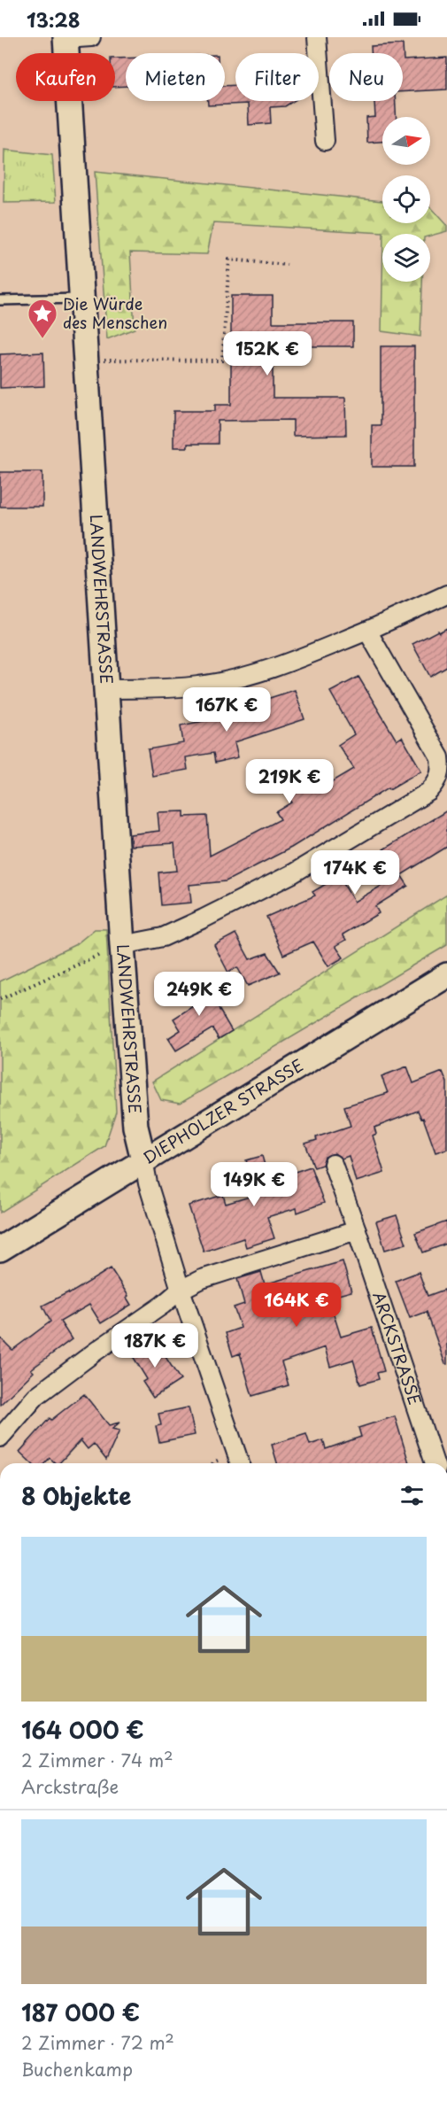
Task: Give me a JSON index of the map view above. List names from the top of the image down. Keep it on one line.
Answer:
{"streets":{"street":["LANDWEHRSTRASSE","DIEPHOLZER STRASSE","ARCKSTRASSE"]},"crossings":[["LANDWEHRSTRASSE","DIEPHOLZER STRASSE"]],"places":{"place":["Die Würde des Menschen"]},"north":"right","page":{"status":"13:28","chip":["Kaufen","Mieten","Filter","Neu"],"price":["152K €","167K €","219K €","174K €","249K €","149K €","164K €","187K €"],"heading":"8 Objekte","list":[{"name":"164 000 €","note":"2 Zimmer · 74 m² · Arckstraße"},{"name":"187 000 €","note":"2 Zimmer · 72 m² · Buchenkamp"}]}}
